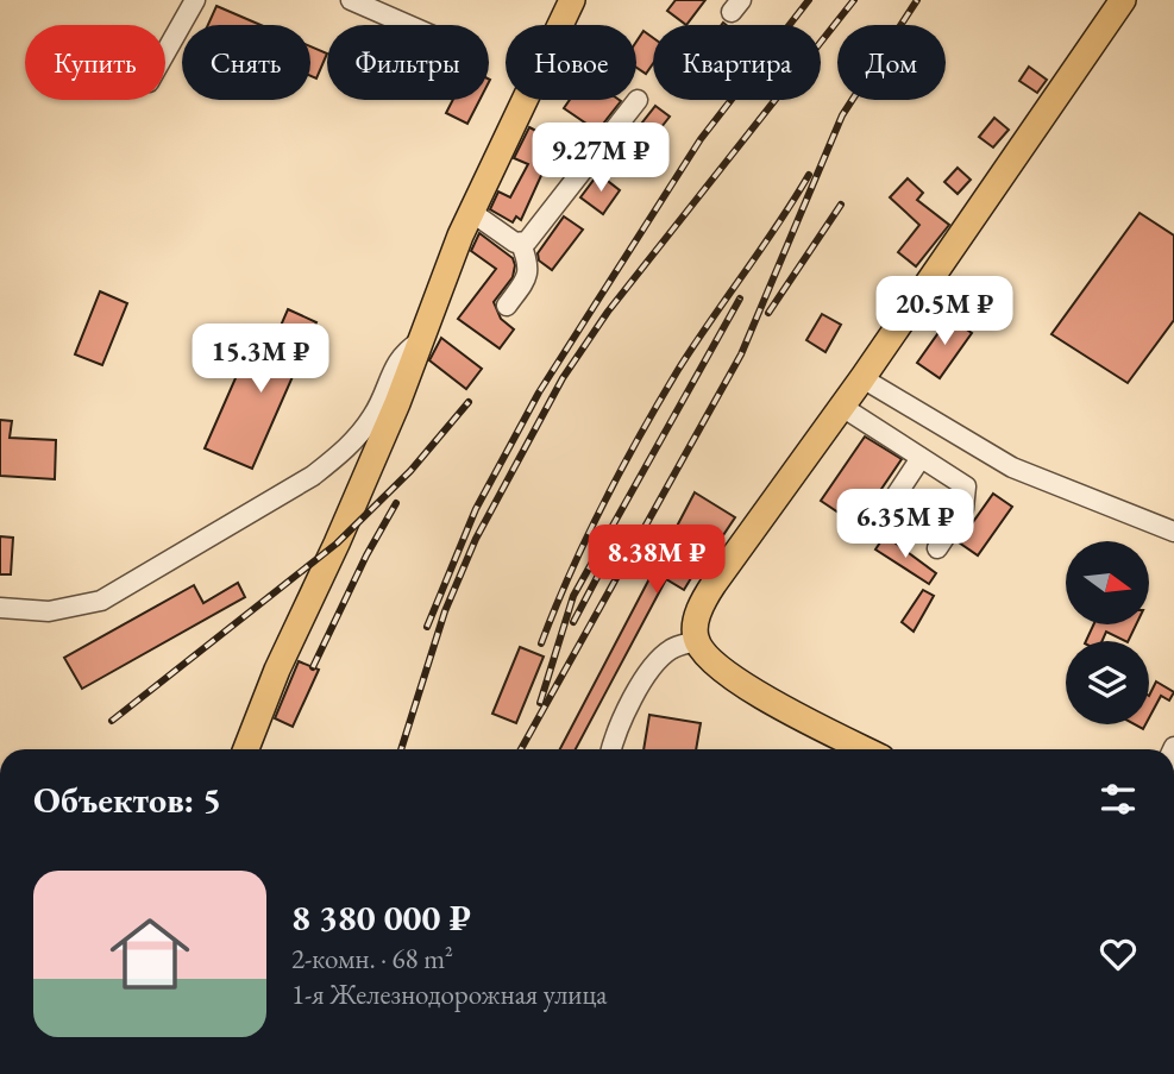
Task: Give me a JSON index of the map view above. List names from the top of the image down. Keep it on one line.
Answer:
{"north":"right","page":{"chip":["Купить","Снять","Фильтры","Новое","Квартира","Дом"],"price":["9.27M ₽","20.5M ₽","15.3M ₽","6.35M ₽","8.38M ₽"],"heading":"Объектов: 5","list":[{"name":"8 380 000 ₽","note":"2-комн. · 68 m² · 1-я Железнодорожная улица"}]}}
